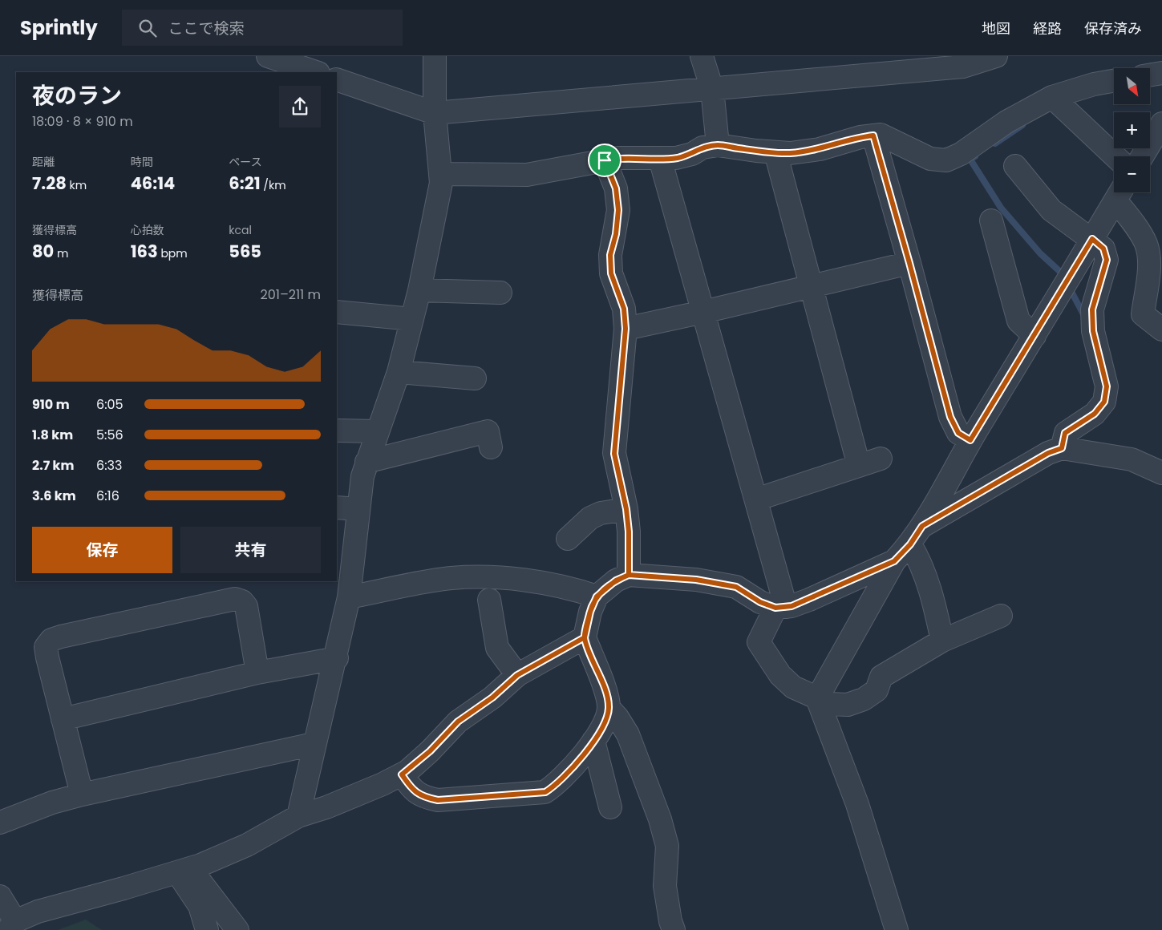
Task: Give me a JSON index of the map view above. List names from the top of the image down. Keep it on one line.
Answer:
{"north":"bottom right","page":{"header":"Sprintly","search":"ここで検索","nav":["地図","経路","保存済み"],"map_buttons":["+","−"],"heading":["夜のラン","18:09 · 8 × 910 m"],"stats":[["距離","7.28 km"],["時間","46:14"],["ペース","6:21 /km"],["獲得標高","80 m"],["心拍数","163 bpm"],["kcal","565"]],"chart":["獲得標高","201–211 m"],"list":[{"name":"910 m","note":"6:05"},{"name":"1.8 km","note":"5:56"},{"name":"2.7 km","note":"6:33"},{"name":"3.6 km","note":"6:16"}],"buttons":["保存","共有"]}}
